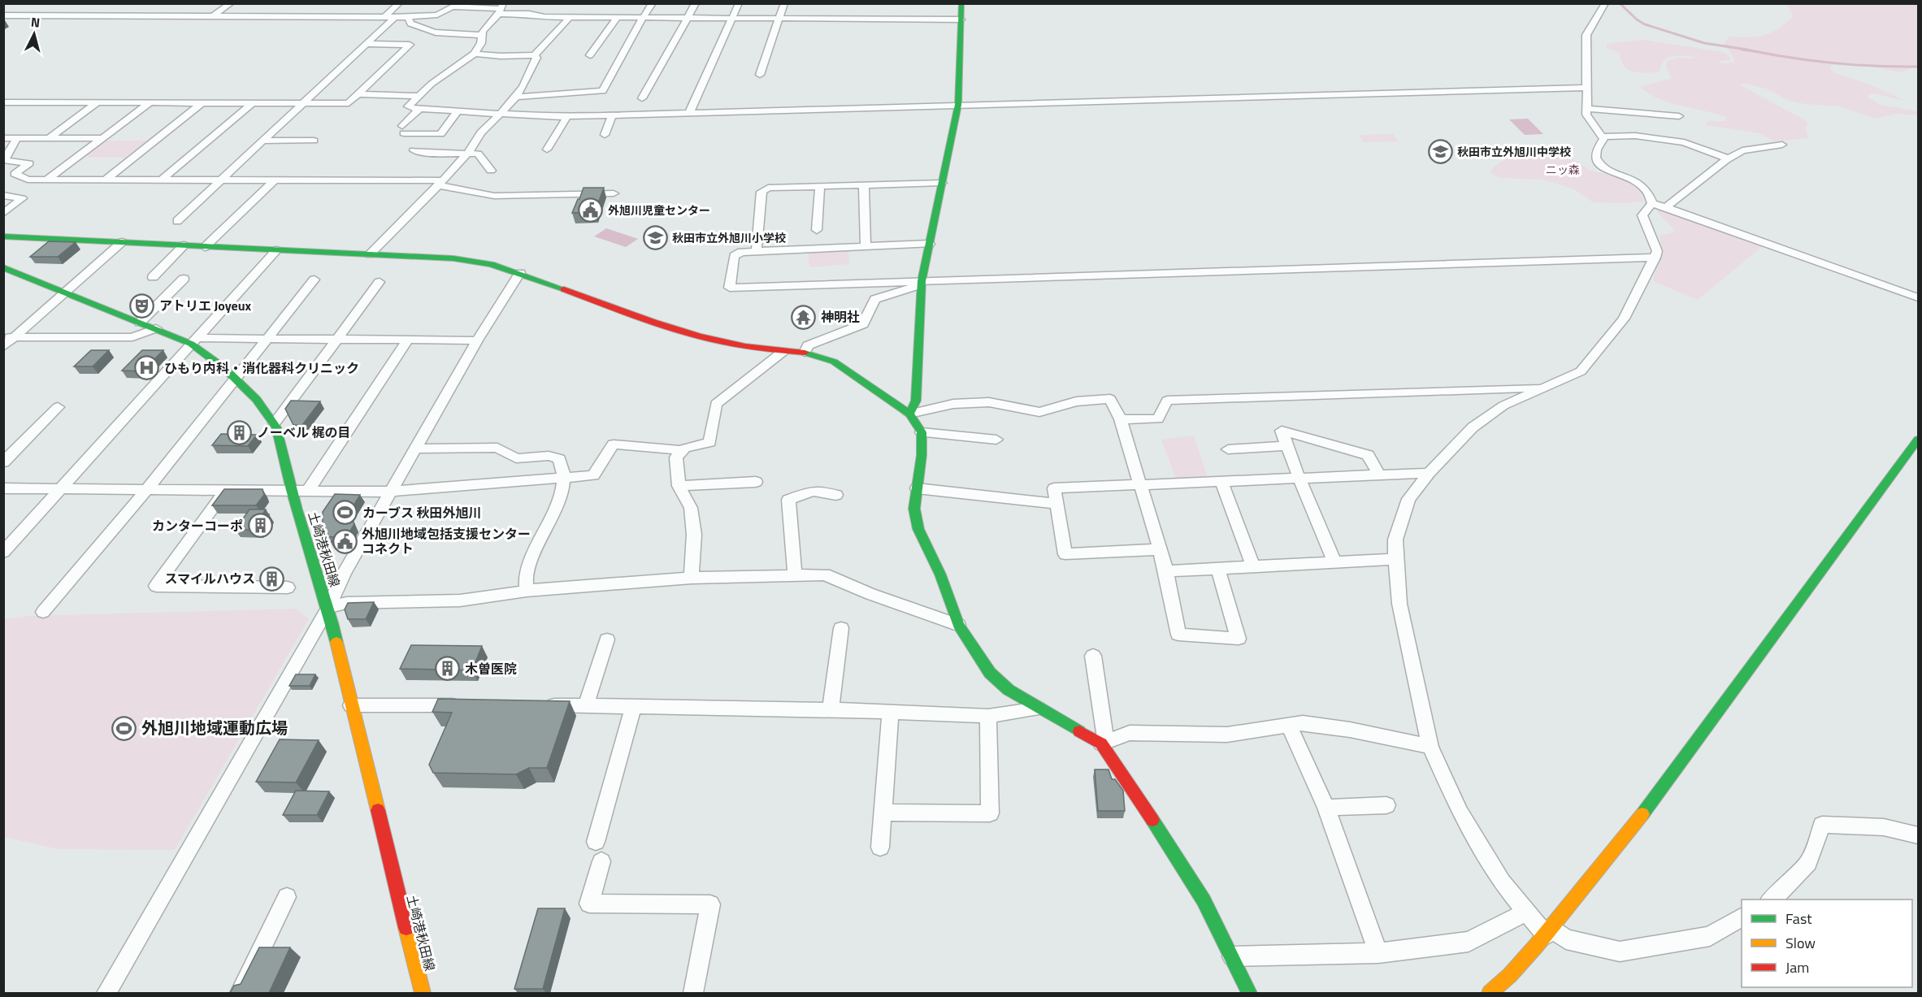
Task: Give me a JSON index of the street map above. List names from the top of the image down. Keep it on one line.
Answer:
{"streets":{"street":["土崎港秋田線"]},"parks":["ニッ森"],"places":{"school or university":["秋田市立外旭川中学校","秋田市立外旭川小学校"],"public building":["外旭川児童センター","外旭川地域包括支援センター コネクト"],"theatre":["アトリエ Joyeux"],"temple":["神明社"],"hospital":["ひもり内科・消化器科クリニック"],"building":["ノーベル 梶の目","カンターコーポ","スマイルハウス","木曽医院"],"sports":["カーブス 秋田外旭川","外旭川地域運動広場"]},"legend":["Fast","Slow","Jam"],"north":"top"}
